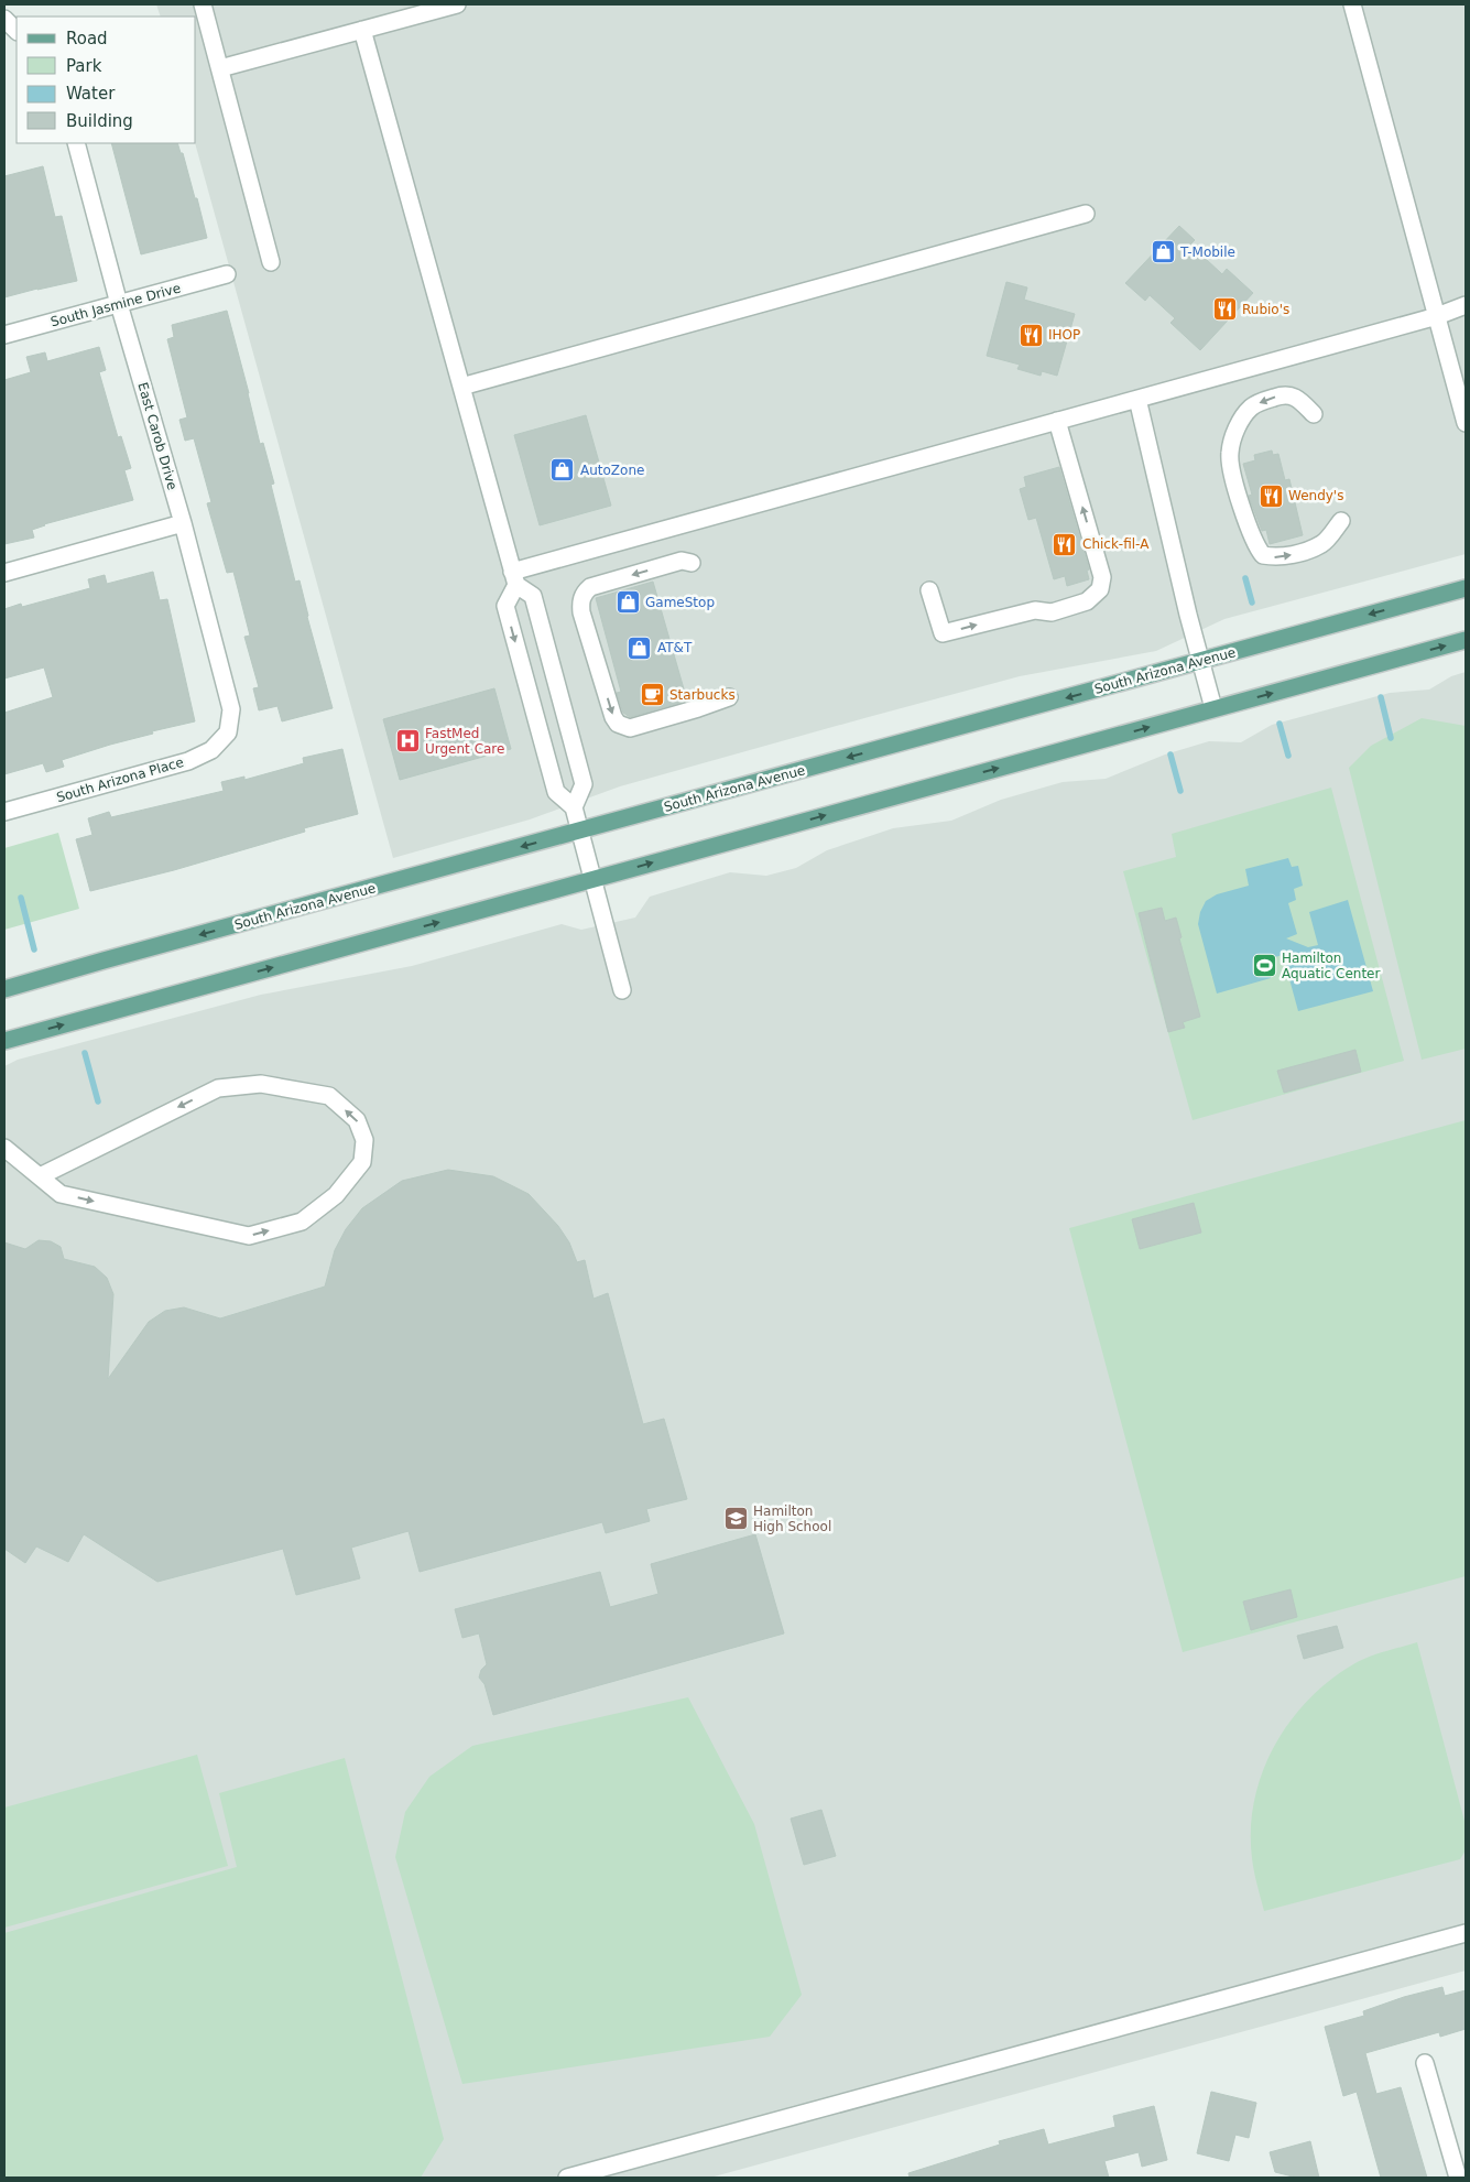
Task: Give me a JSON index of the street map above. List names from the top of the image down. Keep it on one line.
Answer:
{"streets":{"main road":["South Arizona Avenue"],"street":["South Jasmine Drive","East Carob Drive","South Arizona Place"]},"crossings":[["South Jasmine Drive","East Carob Drive"],["East Carob Drive","South Arizona Place"]],"places":{"shop":["T-Mobile","AutoZone","GameStop","AT&T"],"restaurant":["Rubio's","IHOP","Wendy's","Chick-fil-A"],"cafe":["Starbucks"],"hospital":["FastMed Urgent Care"],"sports":["Hamilton Aquatic Center"],"school or university":["Hamilton High School"]},"legend":["Road","Park","Water","Building"]}
